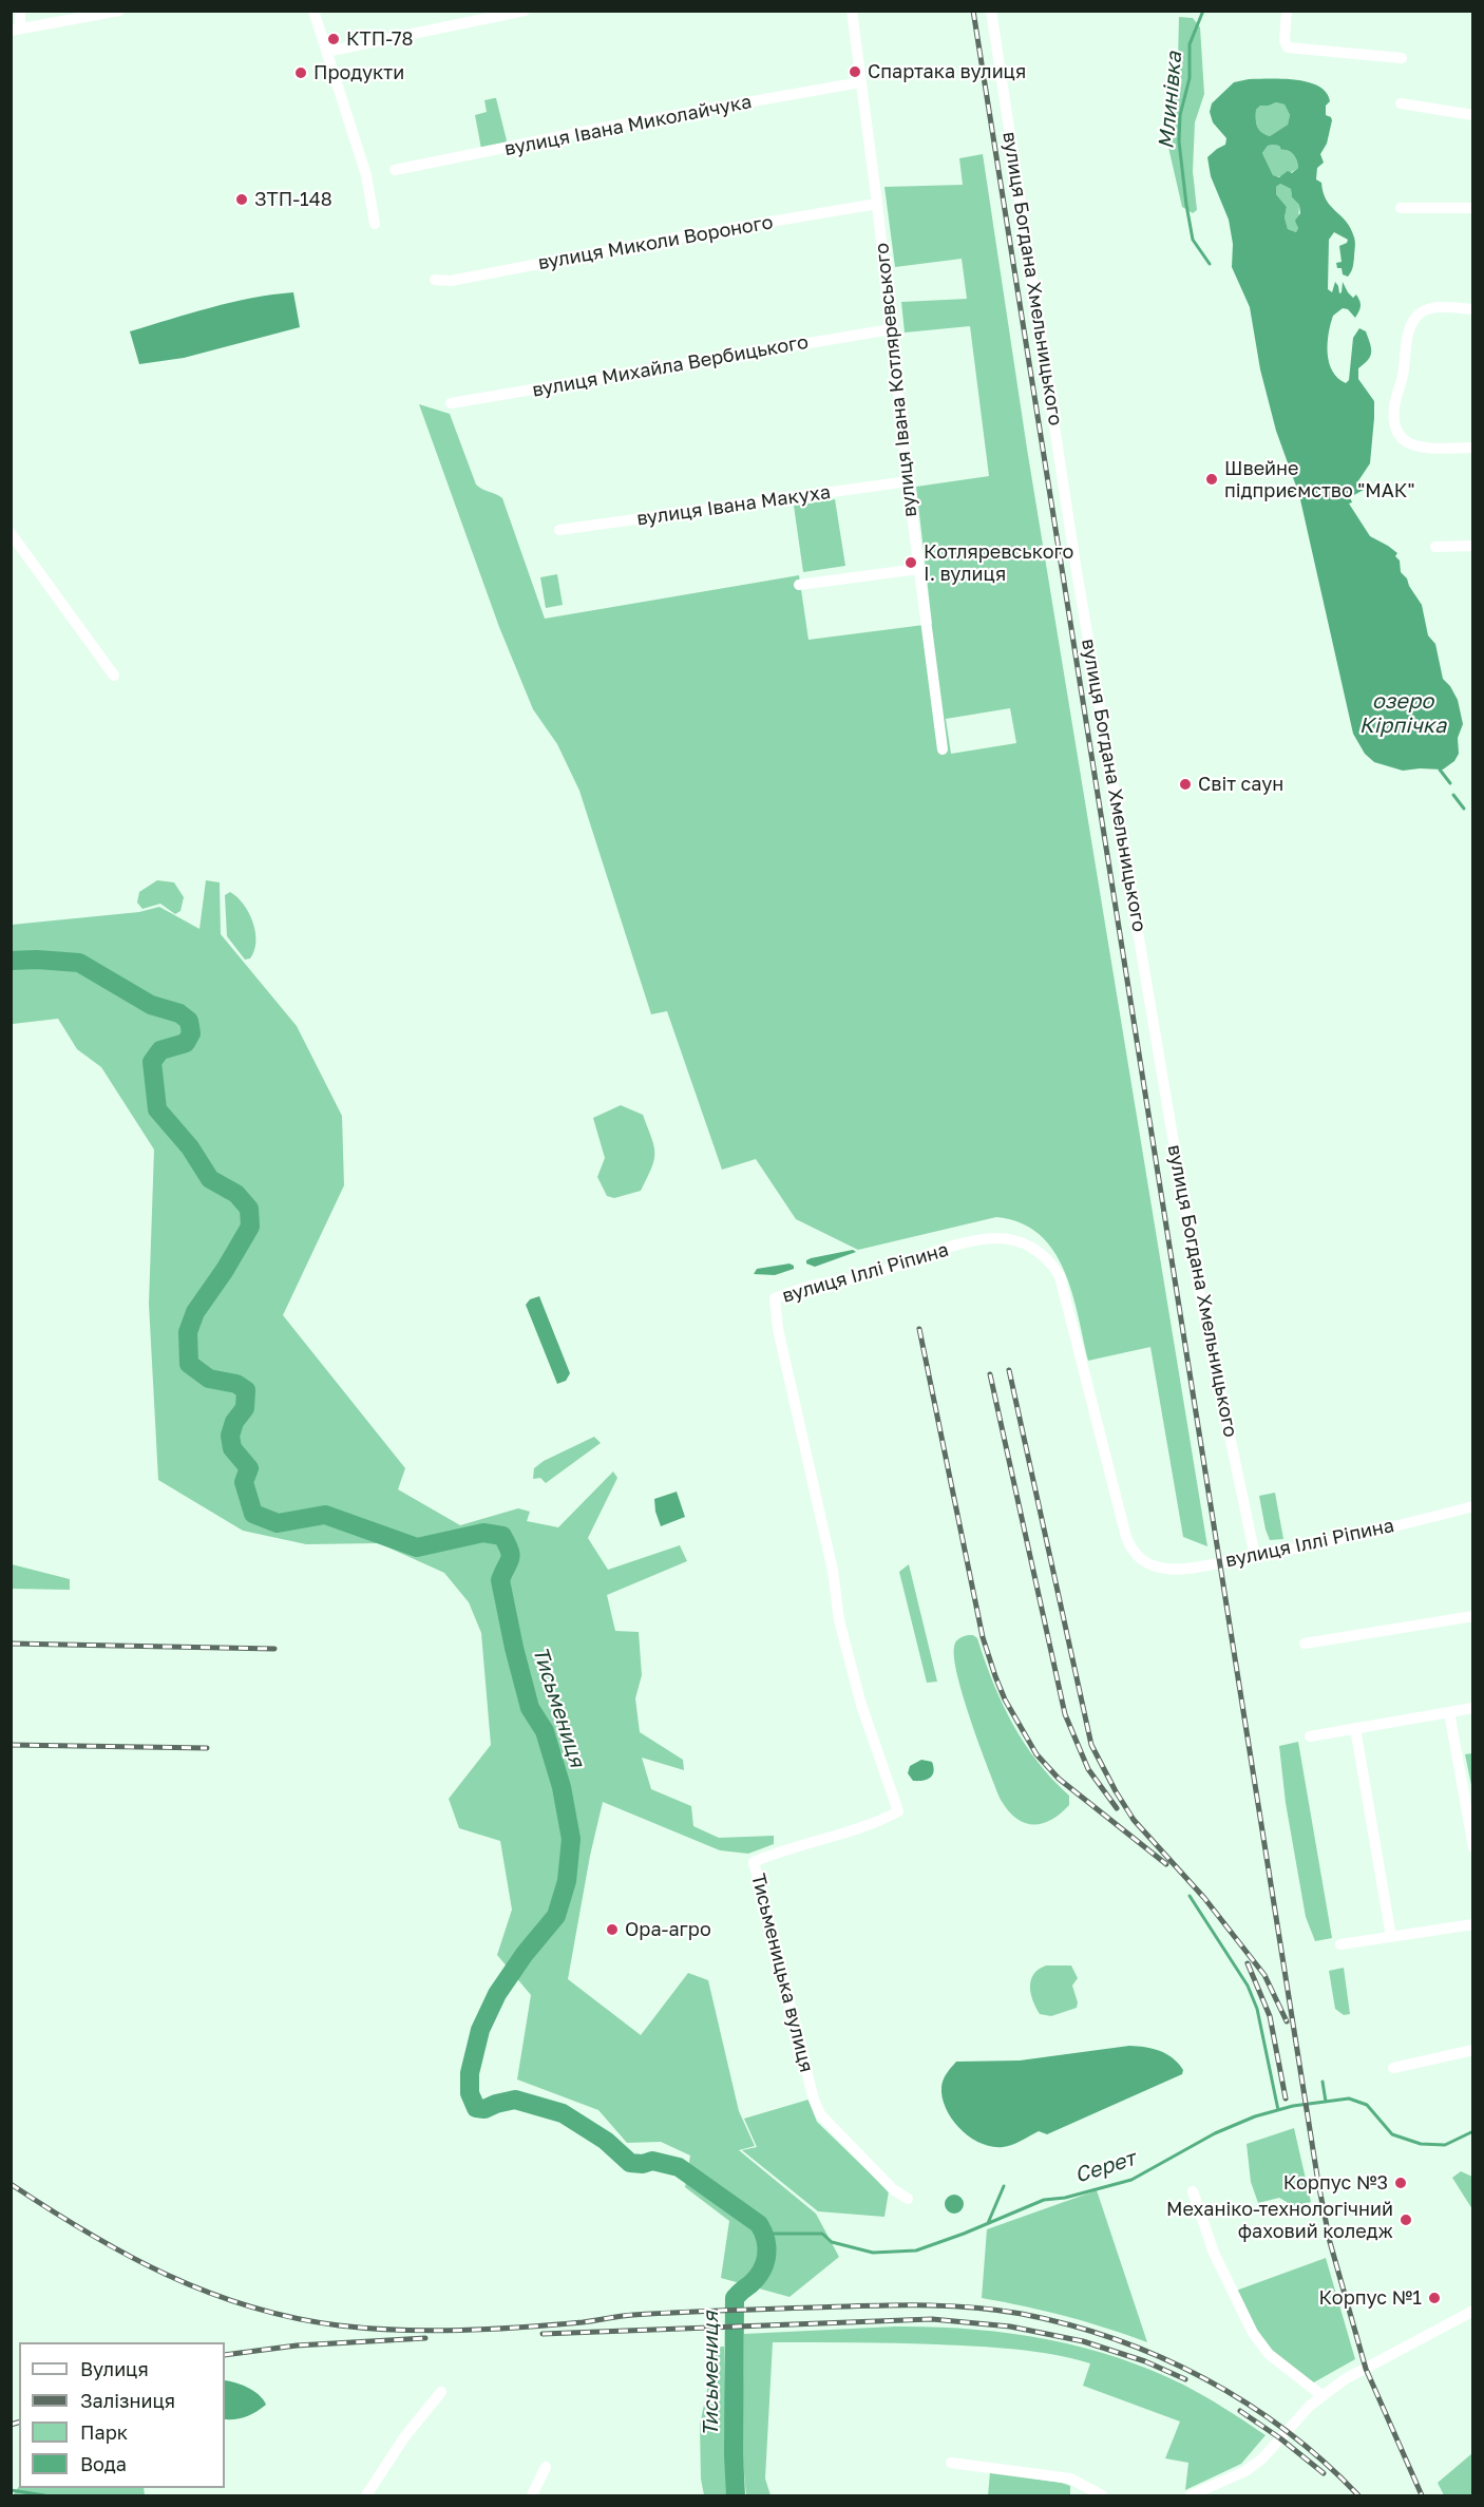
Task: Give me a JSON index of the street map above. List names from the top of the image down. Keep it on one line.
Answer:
{"streets":{"street":["вулиця Івана Миколайчука","вулиця Миколи Вороного","вулиця Богдана Хмельницького","вулиця Михайла Вербицького","вулиця Івана Котляревського","вулиця Івана Макуха","вулиця Іллі Ріпина","Тисьменицька вулиця"]},"crossings":[["вулиця Івана Миколайчука","вулиця Івана Котляревського"],["вулиця Миколи Вороного","вулиця Івана Котляревського"],["вулиця Богдана Хмельницького","вулиця Іллі Ріпина"],["вулиця Михайла Вербицького","вулиця Івана Котляревського"],["вулиця Івана Котляревського","вулиця Івана Макуха"],["вулиця Іллі Ріпина","Тисьменицька вулиця"]],"water":["Млинівка","озеро Кірпічка","Тисьмениця","Серет"],"places":["КТП-78","Спартака вулиця","Продукти","ЗТП-148","Швейне підприємство \"МАК\"","Котляревського І. вулиця","Світ саун","Ора-агро","Корпус №3","Механіко-технологічний фаховий коледж","Корпус №1"],"legend":["Вулиця","Залізниця","Парк","Вода"]}
